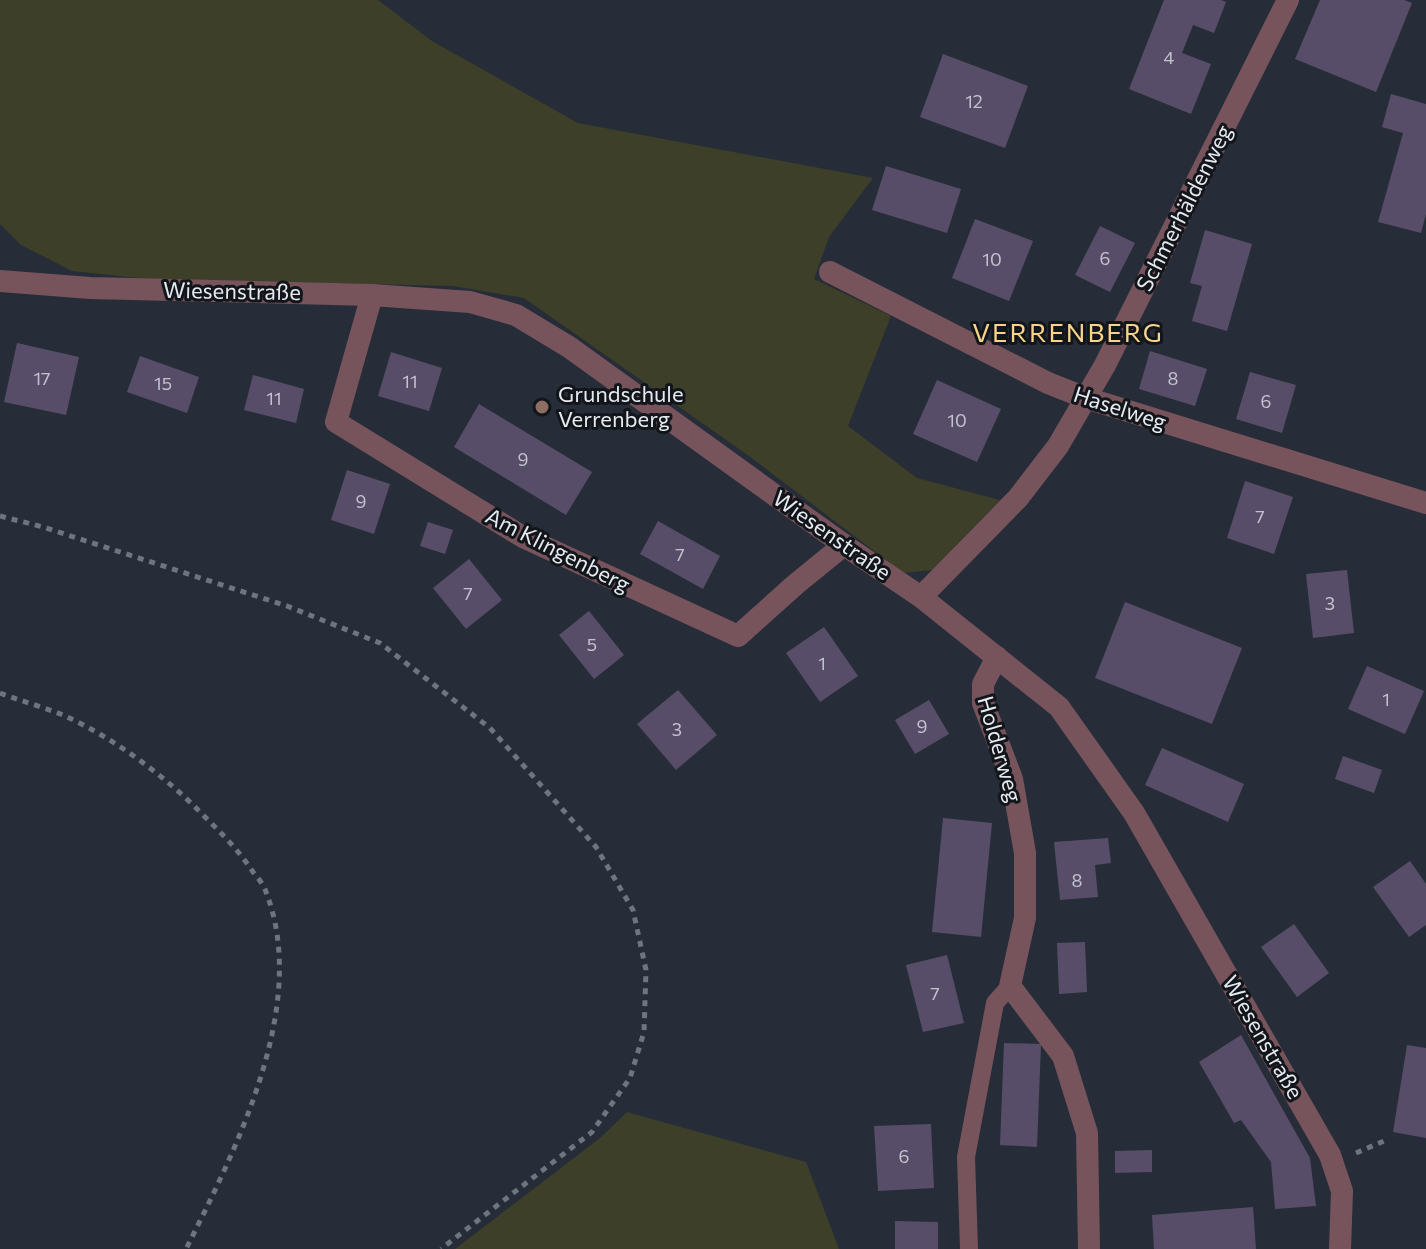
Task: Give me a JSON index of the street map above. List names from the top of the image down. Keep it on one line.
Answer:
{"streets":{"street":["Schmerhäldenweg","Wiesenstraße","Haselweg","Am Klingenberg","Holderweg"]},"crossings":[["Schmerhäldenweg","Wiesenstraße"],["Schmerhäldenweg","Haselweg"],["Wiesenstraße","Am Klingenberg"],["Wiesenstraße","Holderweg"]],"districts":["VERRENBERG"],"places":["Grundschule Verrenberg"],"house_numbers":["4","12","6","10","17","8","11","15","11","6","10","9","9","7","7","7","3","5","1","1","9","3","8","7","6"]}
